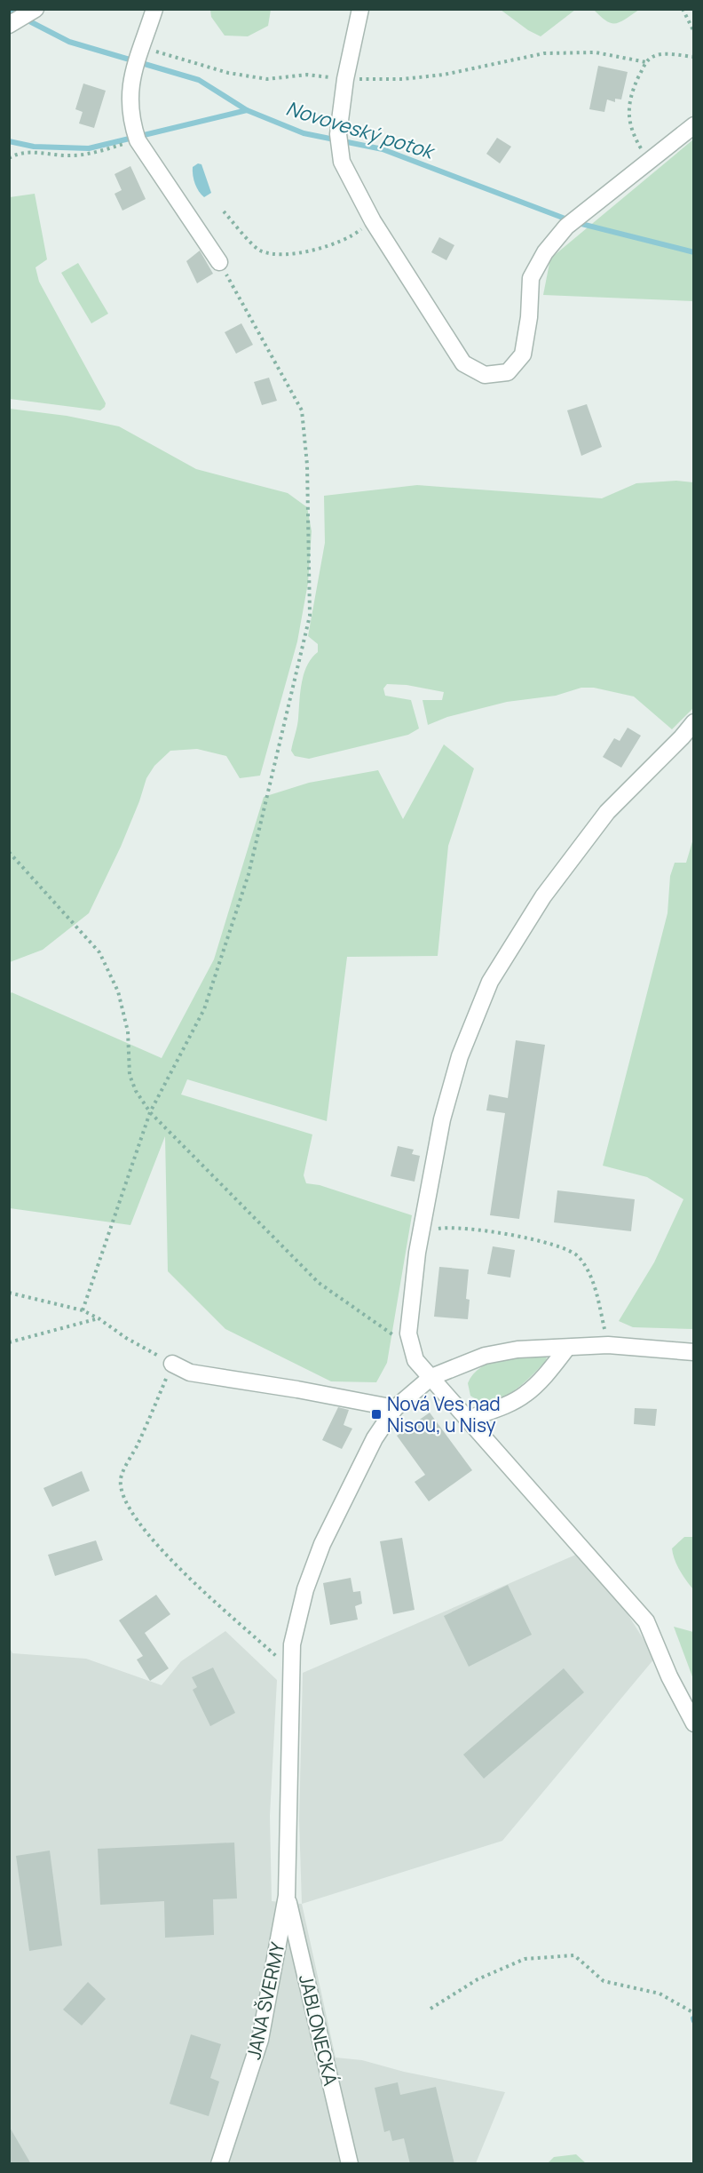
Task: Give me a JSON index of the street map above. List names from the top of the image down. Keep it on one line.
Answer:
{"streets":{"street":["JANA ŠVERMY","JABLONECKÁ"]},"crossings":[["JANA ŠVERMY","JABLONECKÁ"]],"water":["Novoveský potok"],"places":{"transit":["Nová Ves nad Nisou, u Nisy"]}}
